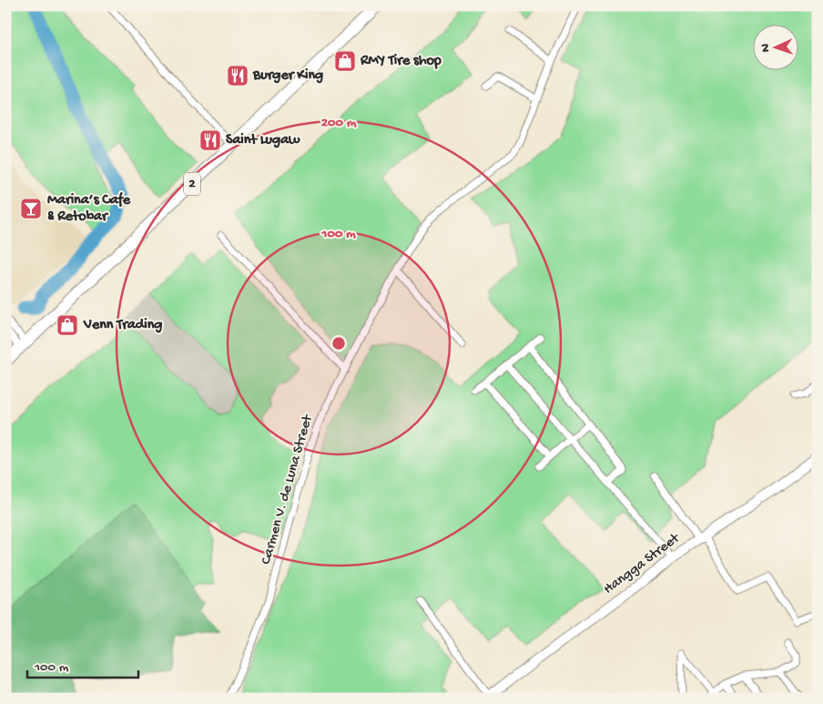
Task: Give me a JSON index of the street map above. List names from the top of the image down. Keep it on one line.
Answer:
{"streets":{"highway":["2"],"street":["Carmen V. de Luna Street","Hangga Street"]},"places":{"shop":["RMY Tire shop","Venn Trading"],"restaurant":["Burger King","Saint Lugaw"],"bar":["Marina’s Cafe & Retobar"]},"scale_bar":"100 m","north":"left","rings":["200 m","100 m"]}
